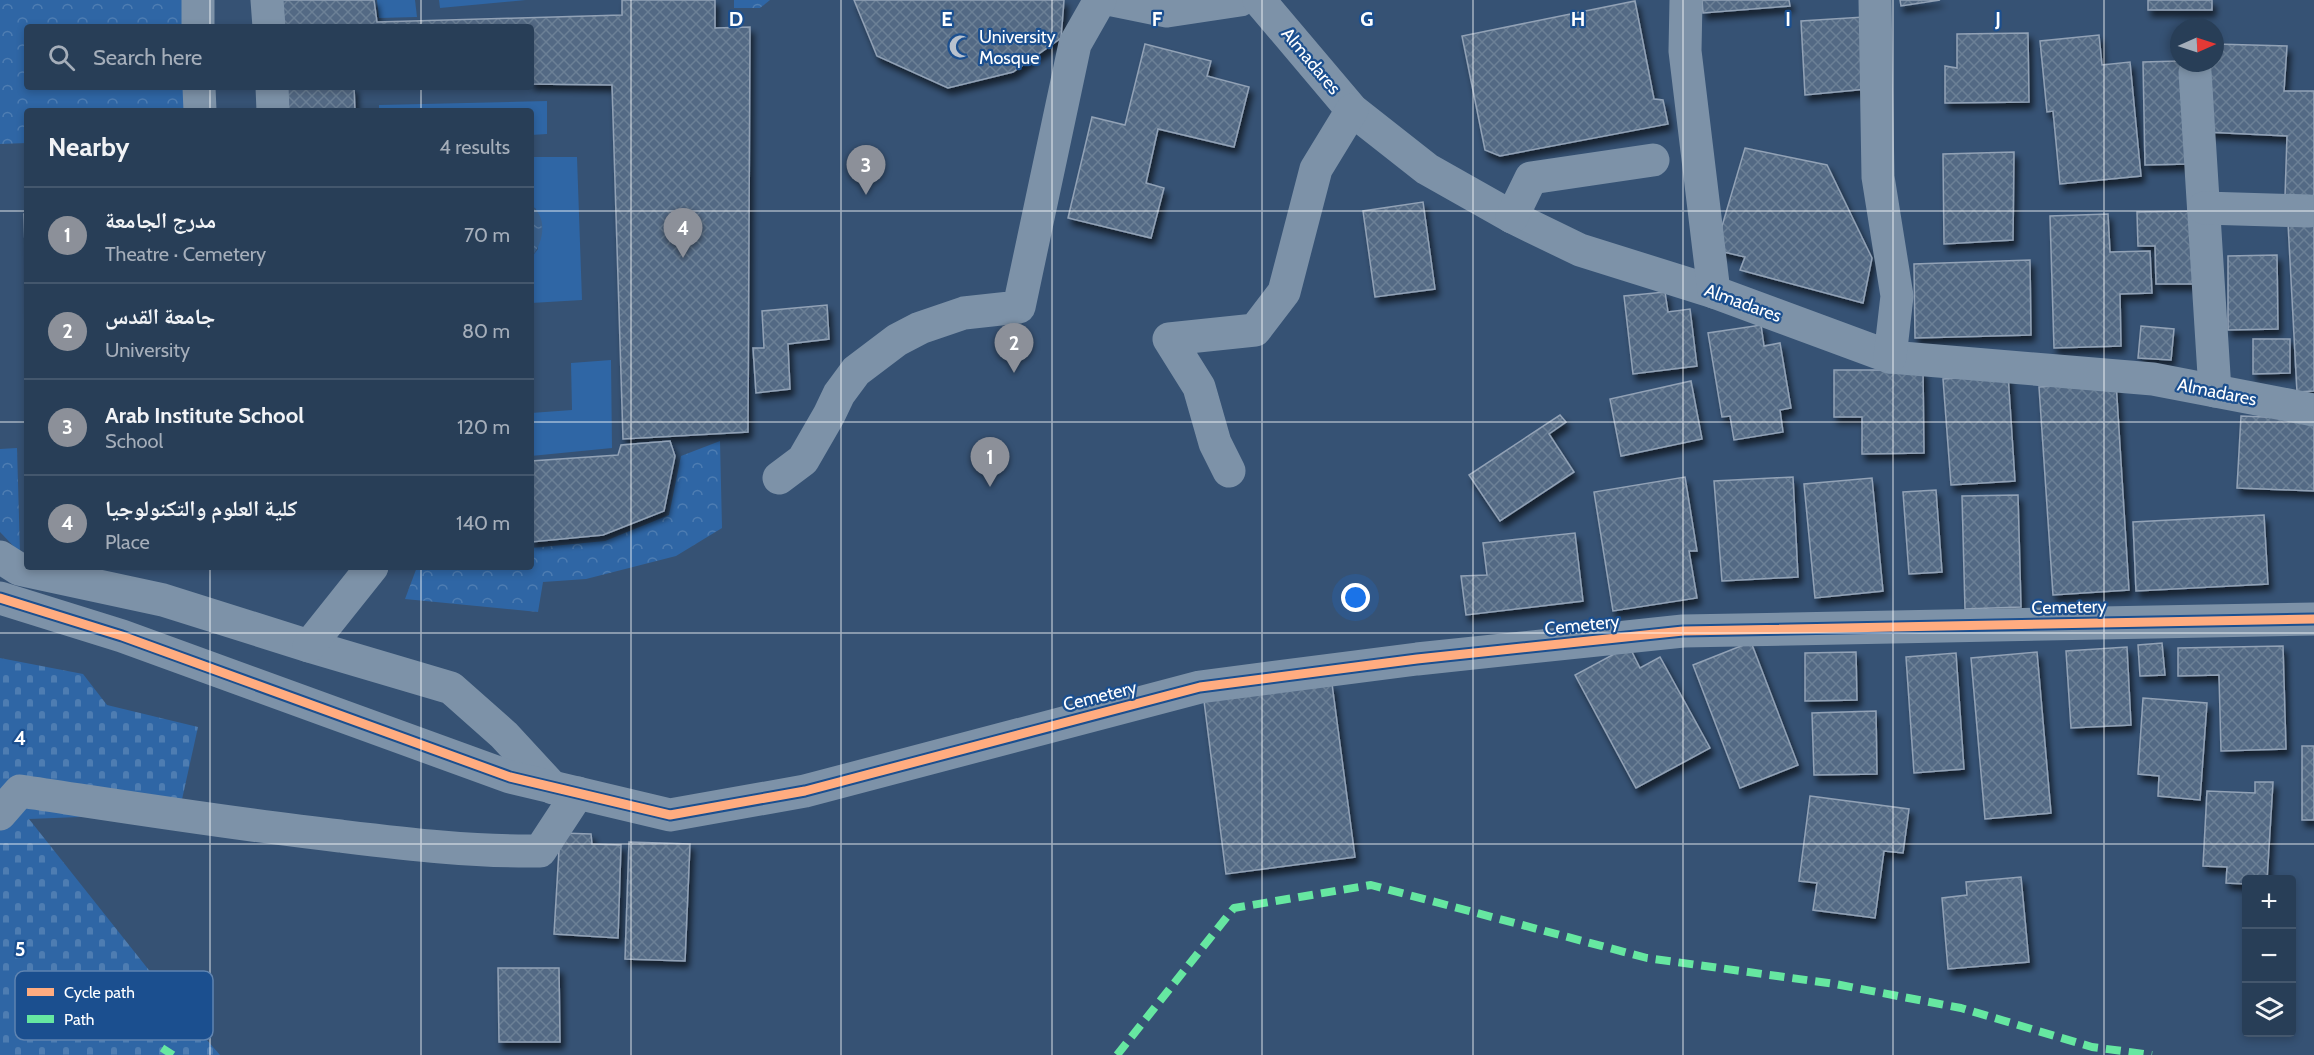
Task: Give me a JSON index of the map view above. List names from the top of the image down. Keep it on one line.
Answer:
{"streets":{"street":["Almadares","Cemetery"]},"places":{"mosque":["University Mosque"]},"legend":["Cycle path","Path"],"north":"right","page":{"search":"Search here","heading":["Nearby","4 results"],"pins":["3","4","2","1"],"list":[{"mark":"1","name":"مدرج الجامعة","note":"Theatre · Cemetery","value":"70 m"},{"mark":"2","name":"جامعة القدس","note":"University","value":"80 m"},{"mark":"3","name":"Arab Institute School","note":"School","value":"120 m"},{"mark":"4","name":"كلية العلوم والتكنولوجيا","note":"Place","value":"140 m"}],"map_buttons":["+","−"]},"grid":{"columns":["D","E","F","G","H","I","J"],"rows":["4","5"]}}
